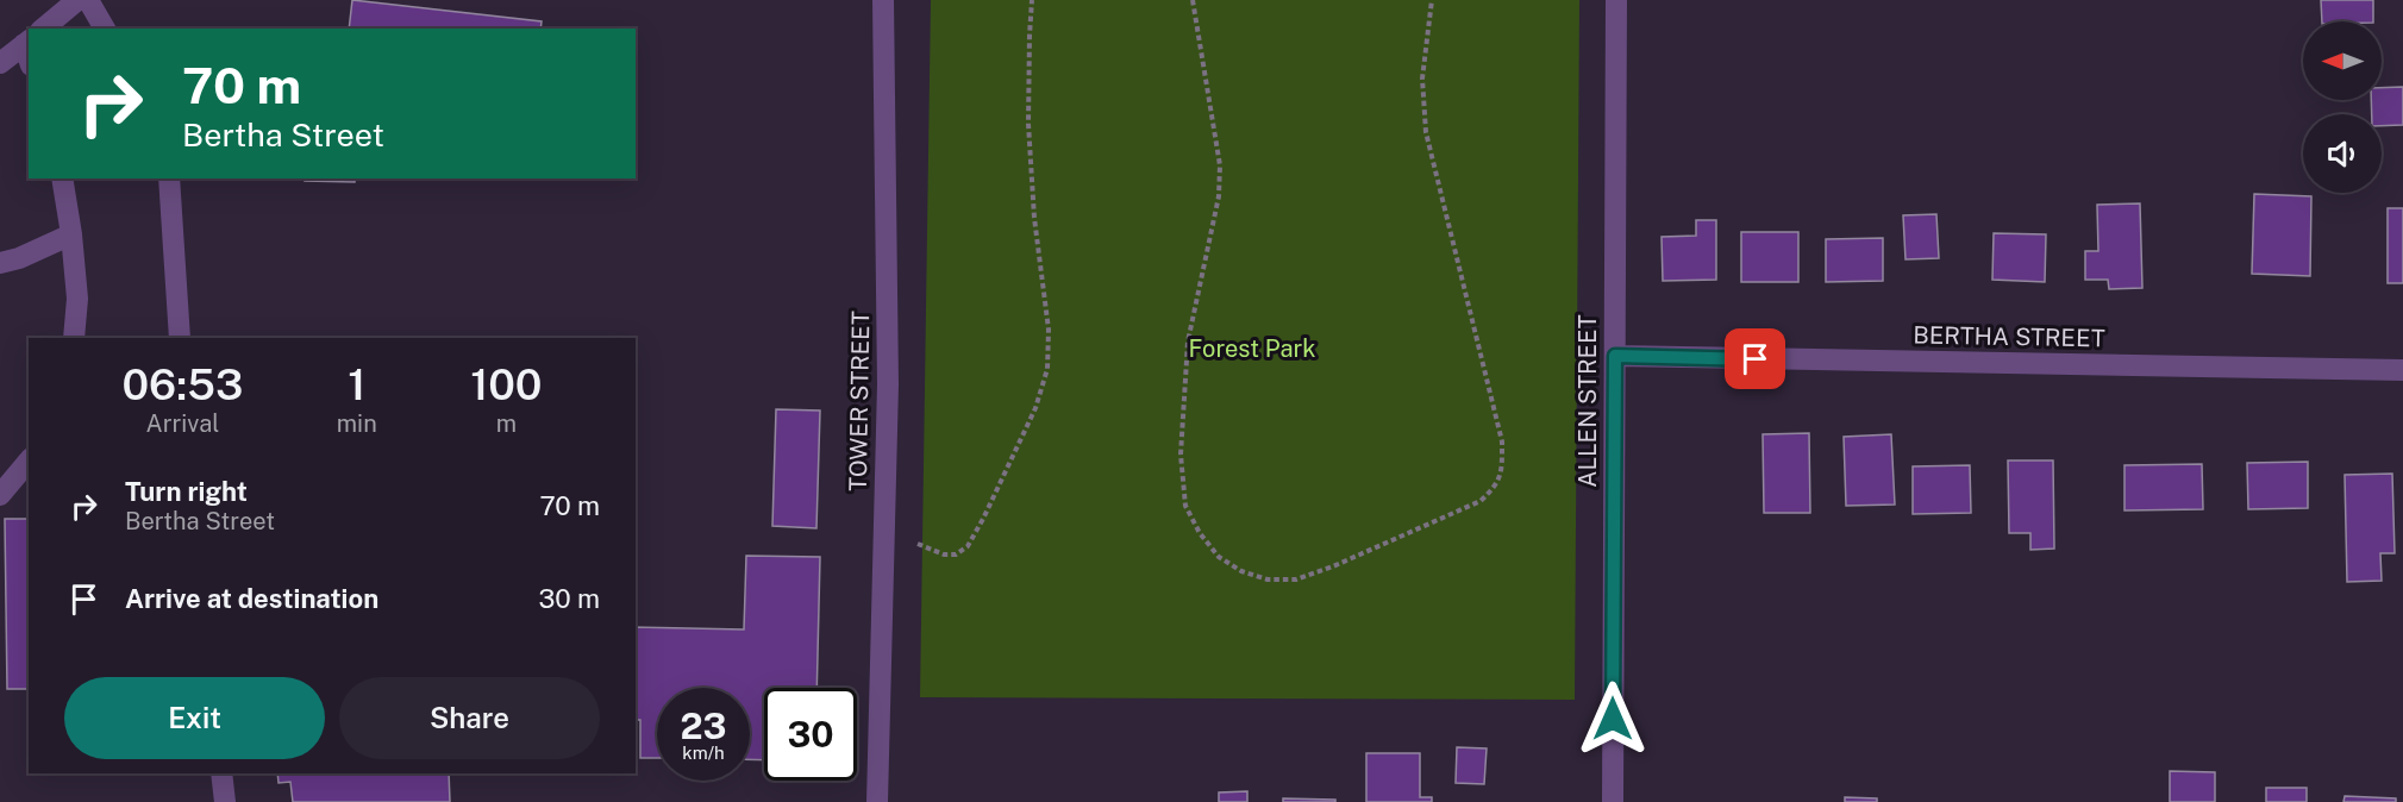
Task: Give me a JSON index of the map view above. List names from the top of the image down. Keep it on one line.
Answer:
{"streets":{"street":["BERTHA STREET","TOWER STREET","ALLEN STREET"]},"crossings":[["BERTHA STREET","ALLEN STREET"]],"parks":["Forest Park"],"north":"left","page":{"turn":["70 m","Bertha Street"],"eta":["06:53","Arrival","1","min","100","m"],"list":[{"name":"Turn right","note":"Bertha Street","value":"70 m"},{"name":"Arrive at destination","value":"30 m"}],"buttons":["Exit","Share"],"speed":"23 km/h","limit":"30"}}
